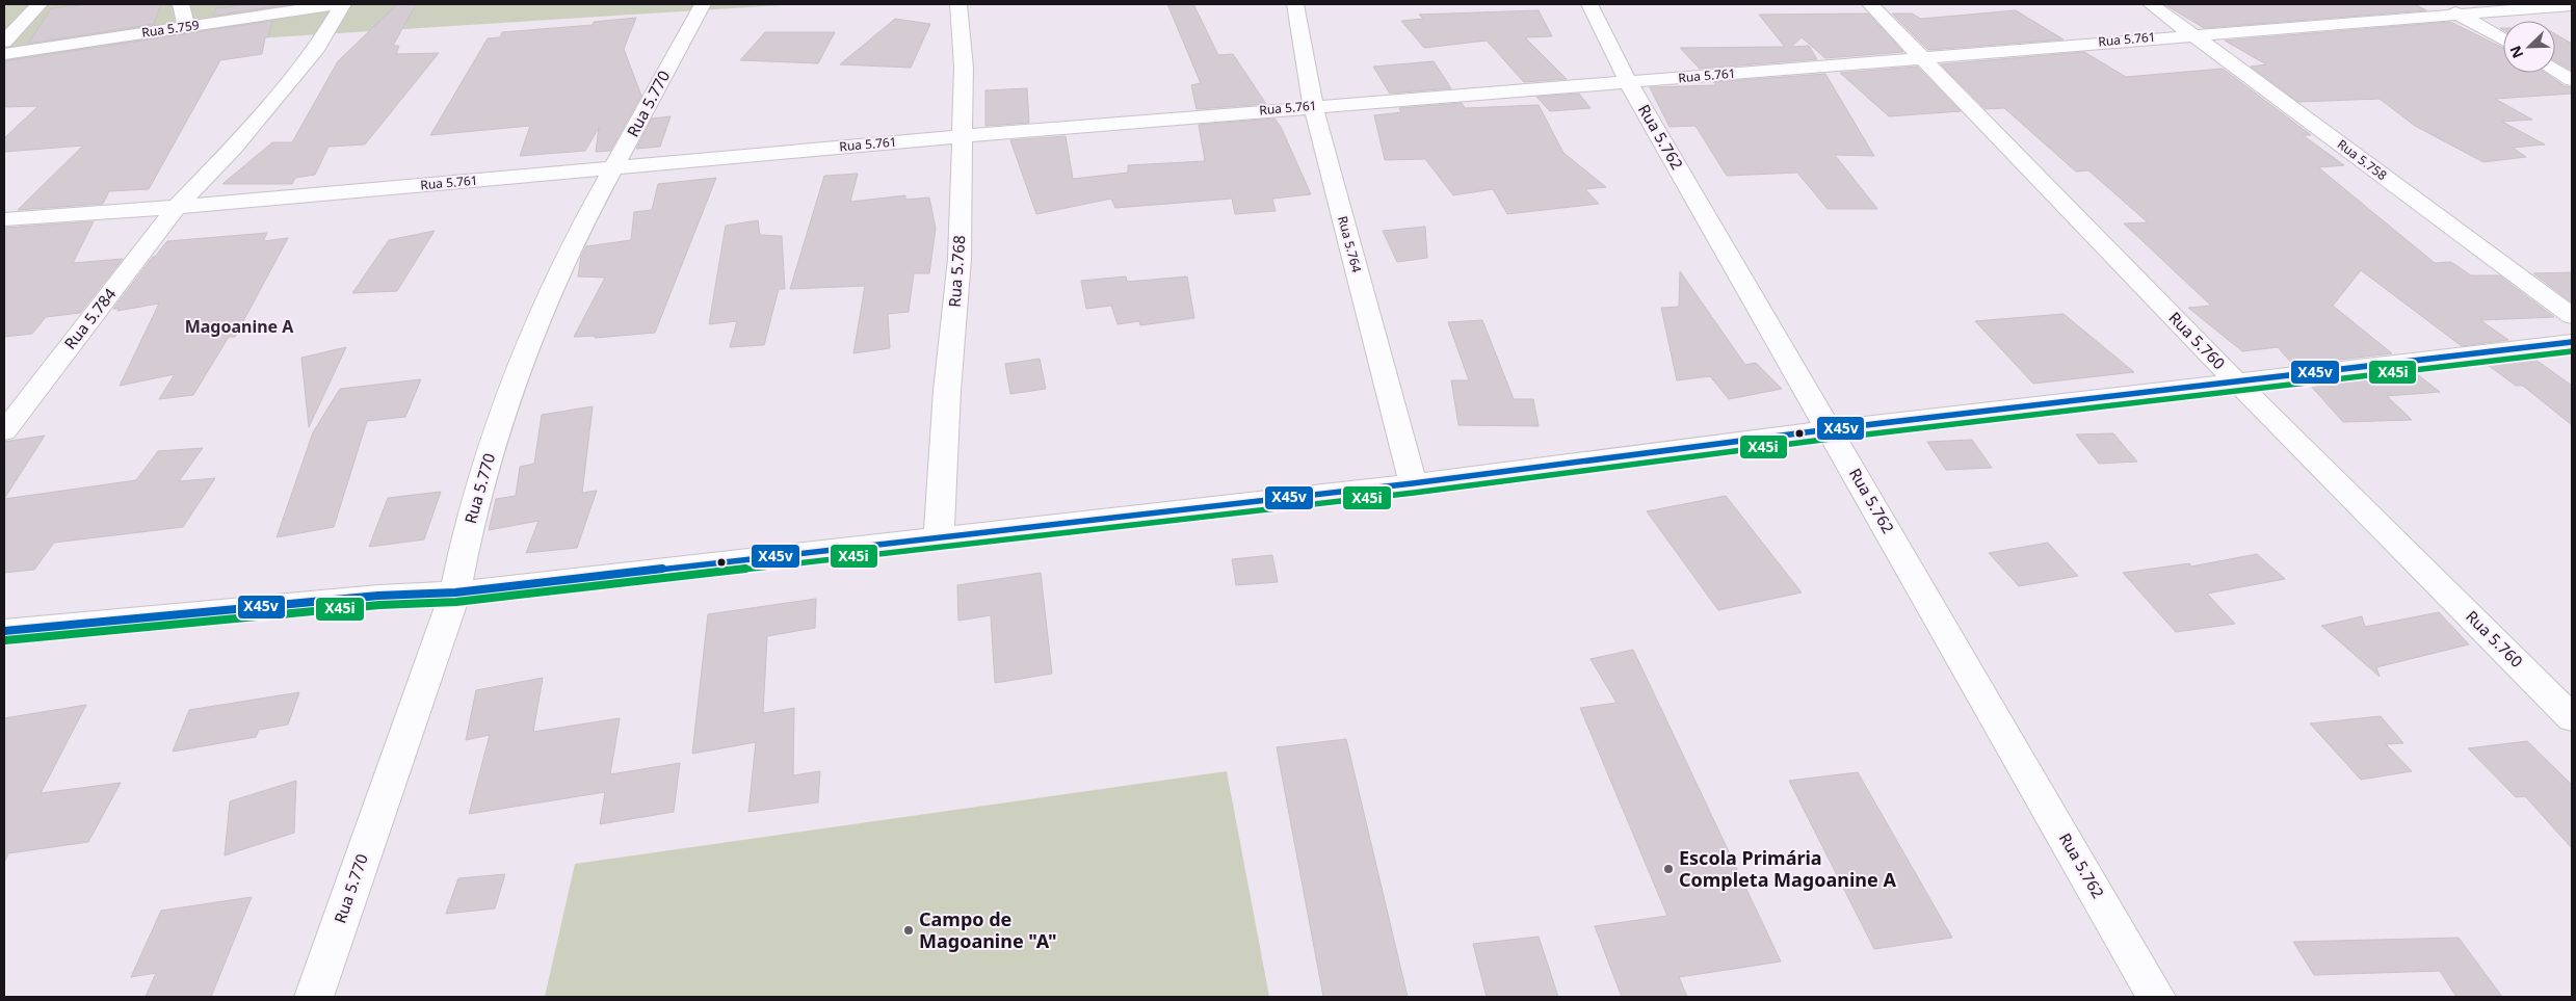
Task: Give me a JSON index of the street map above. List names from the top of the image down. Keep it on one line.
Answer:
{"streets":{"street":["Rua 5.759","Rua 5.761","Rua 5.770","Rua 5.762","Rua 5.758","Rua 5.764","Rua 5.768","Rua 5.784","Rua 5.760"]},"crossings":[["Rua 5.761","Rua 5.770"],["Rua 5.761","Rua 5.762"],["Rua 5.761","Rua 5.758"],["Rua 5.761","Rua 5.764"],["Rua 5.761","Rua 5.768"],["Rua 5.761","Rua 5.784"],["Rua 5.761","Rua 5.760"]],"districts":["Magoanine A"],"places":["Escola Primária Completa Magoanine A","Campo de Magoanine \"A\""],"lines":["transit line X45v","transit line X45i"],"north":"bottom left"}
